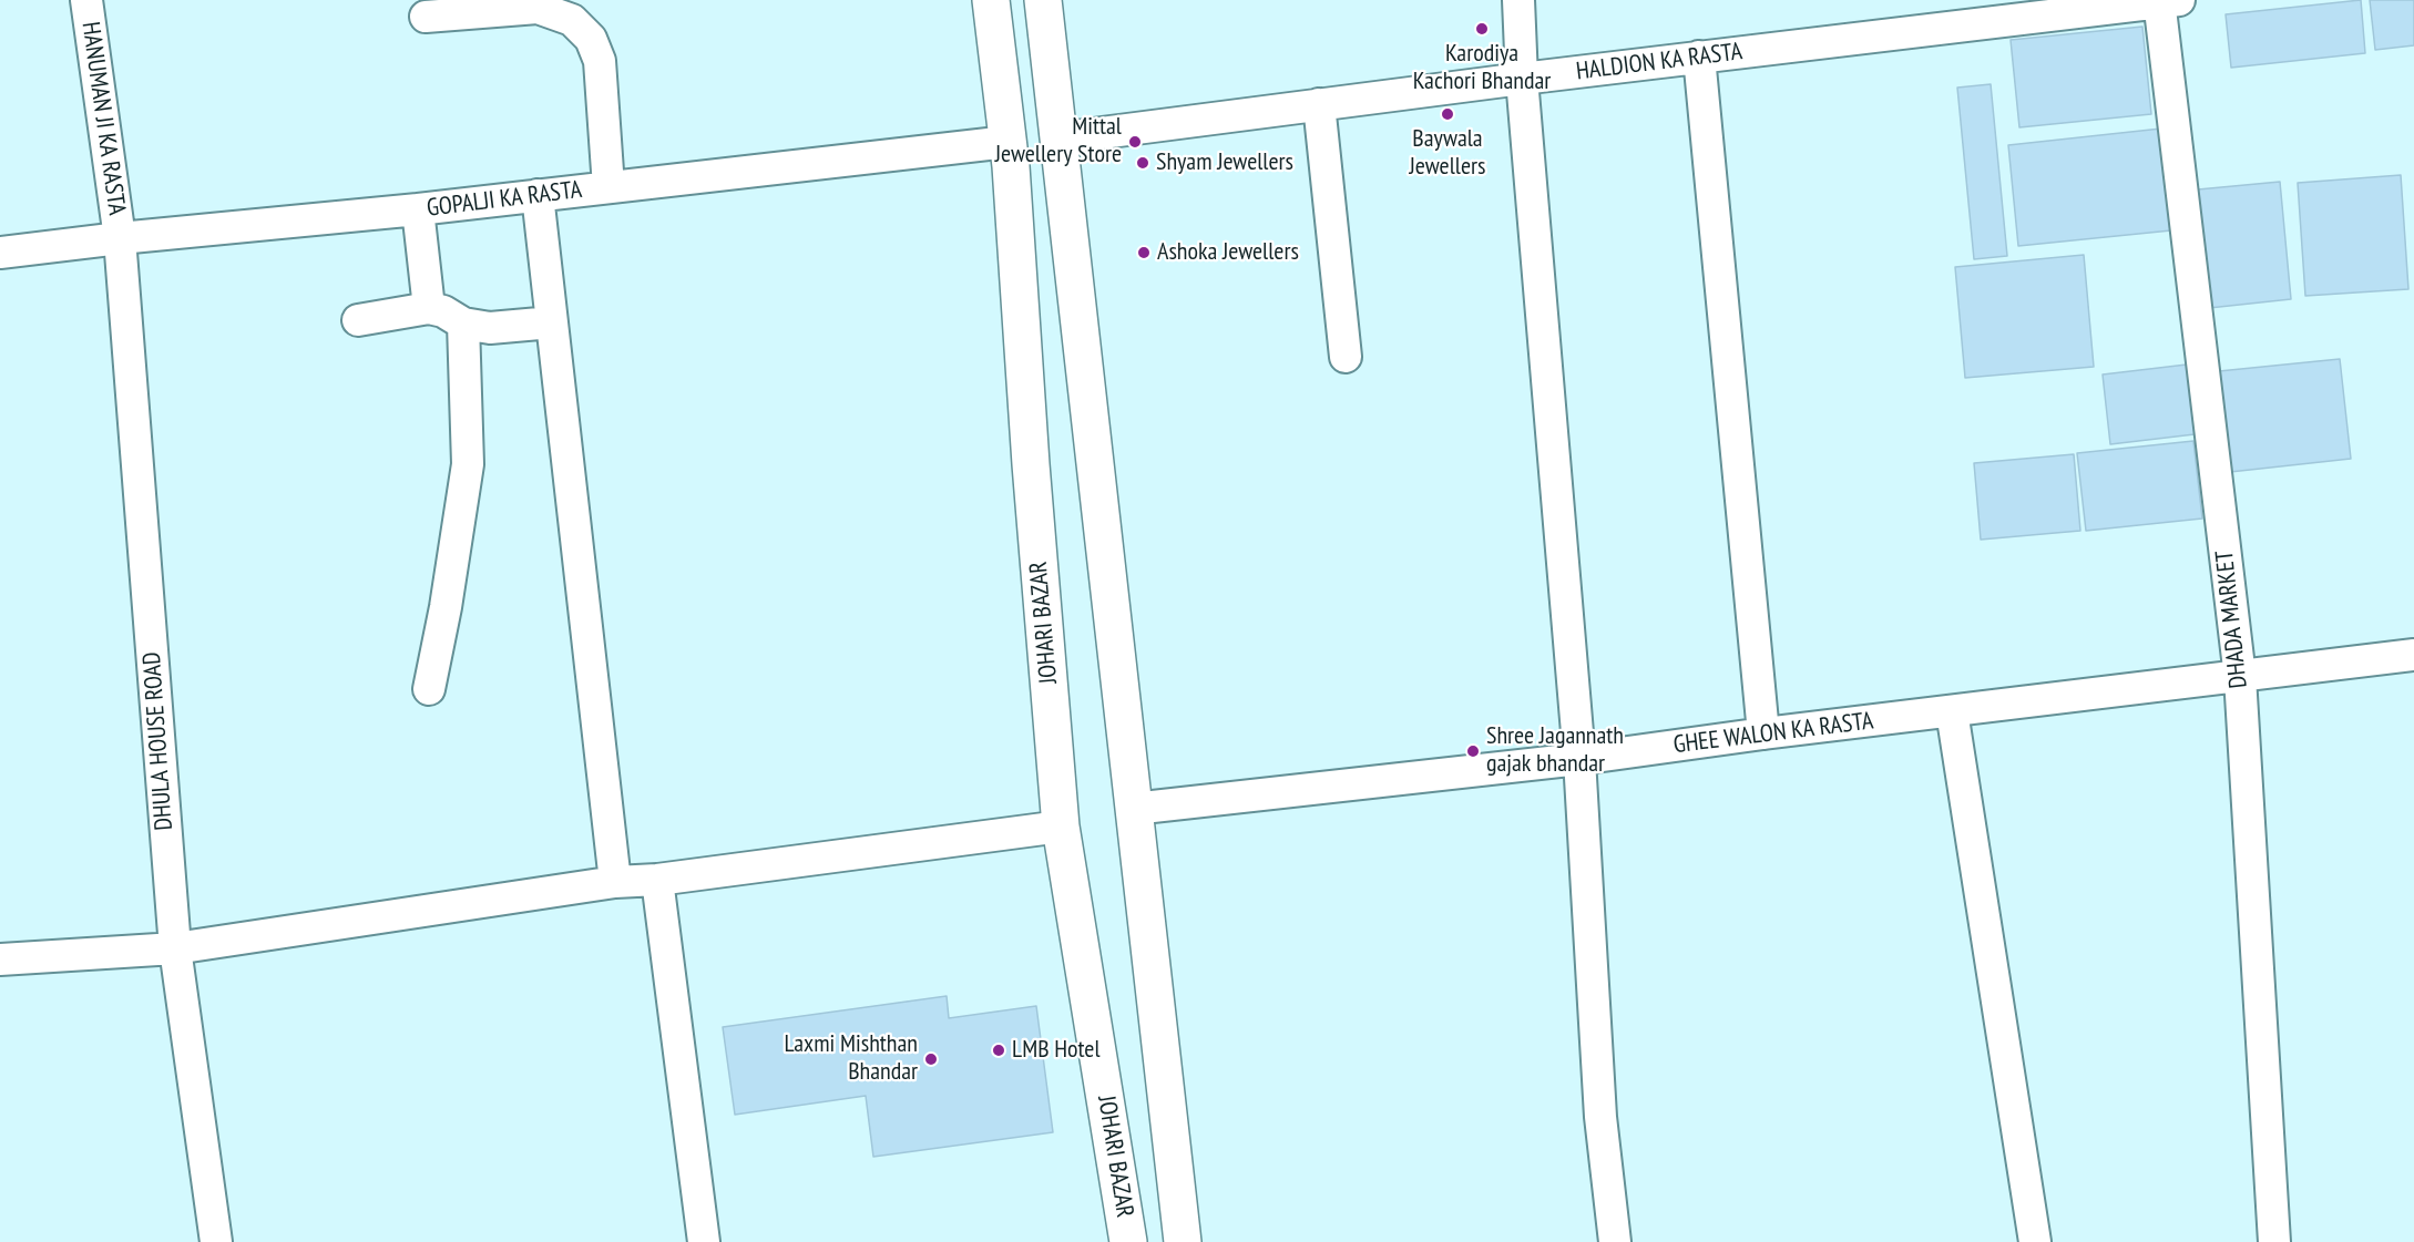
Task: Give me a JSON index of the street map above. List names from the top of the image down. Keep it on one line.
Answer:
{"streets":{"street":["HALDION KA RASTA","HANUMAN JI KA RASTA","GOPALJI KA RASTA","DHADA MARKET","JOHARI BAZAR","GHEE WALON KA RASTA","DHULA HOUSE ROAD"]},"crossings":[["HALDION KA RASTA","DHADA MARKET"],["HANUMAN JI KA RASTA","GOPALJI KA RASTA"],["HANUMAN JI KA RASTA","DHULA HOUSE ROAD"],["GOPALJI KA RASTA","JOHARI BAZAR"],["GOPALJI KA RASTA","DHULA HOUSE ROAD"],["DHADA MARKET","GHEE WALON KA RASTA"]],"places":["Karodiya Kachori Bhandar","Baywala Jewellers","Mittal Jewellery Store","Shyam Jewellers","Ashoka Jewellers","Shree Jagannath gajak bhandar","LMB Hotel","Laxmi Mishthan Bhandar"]}
